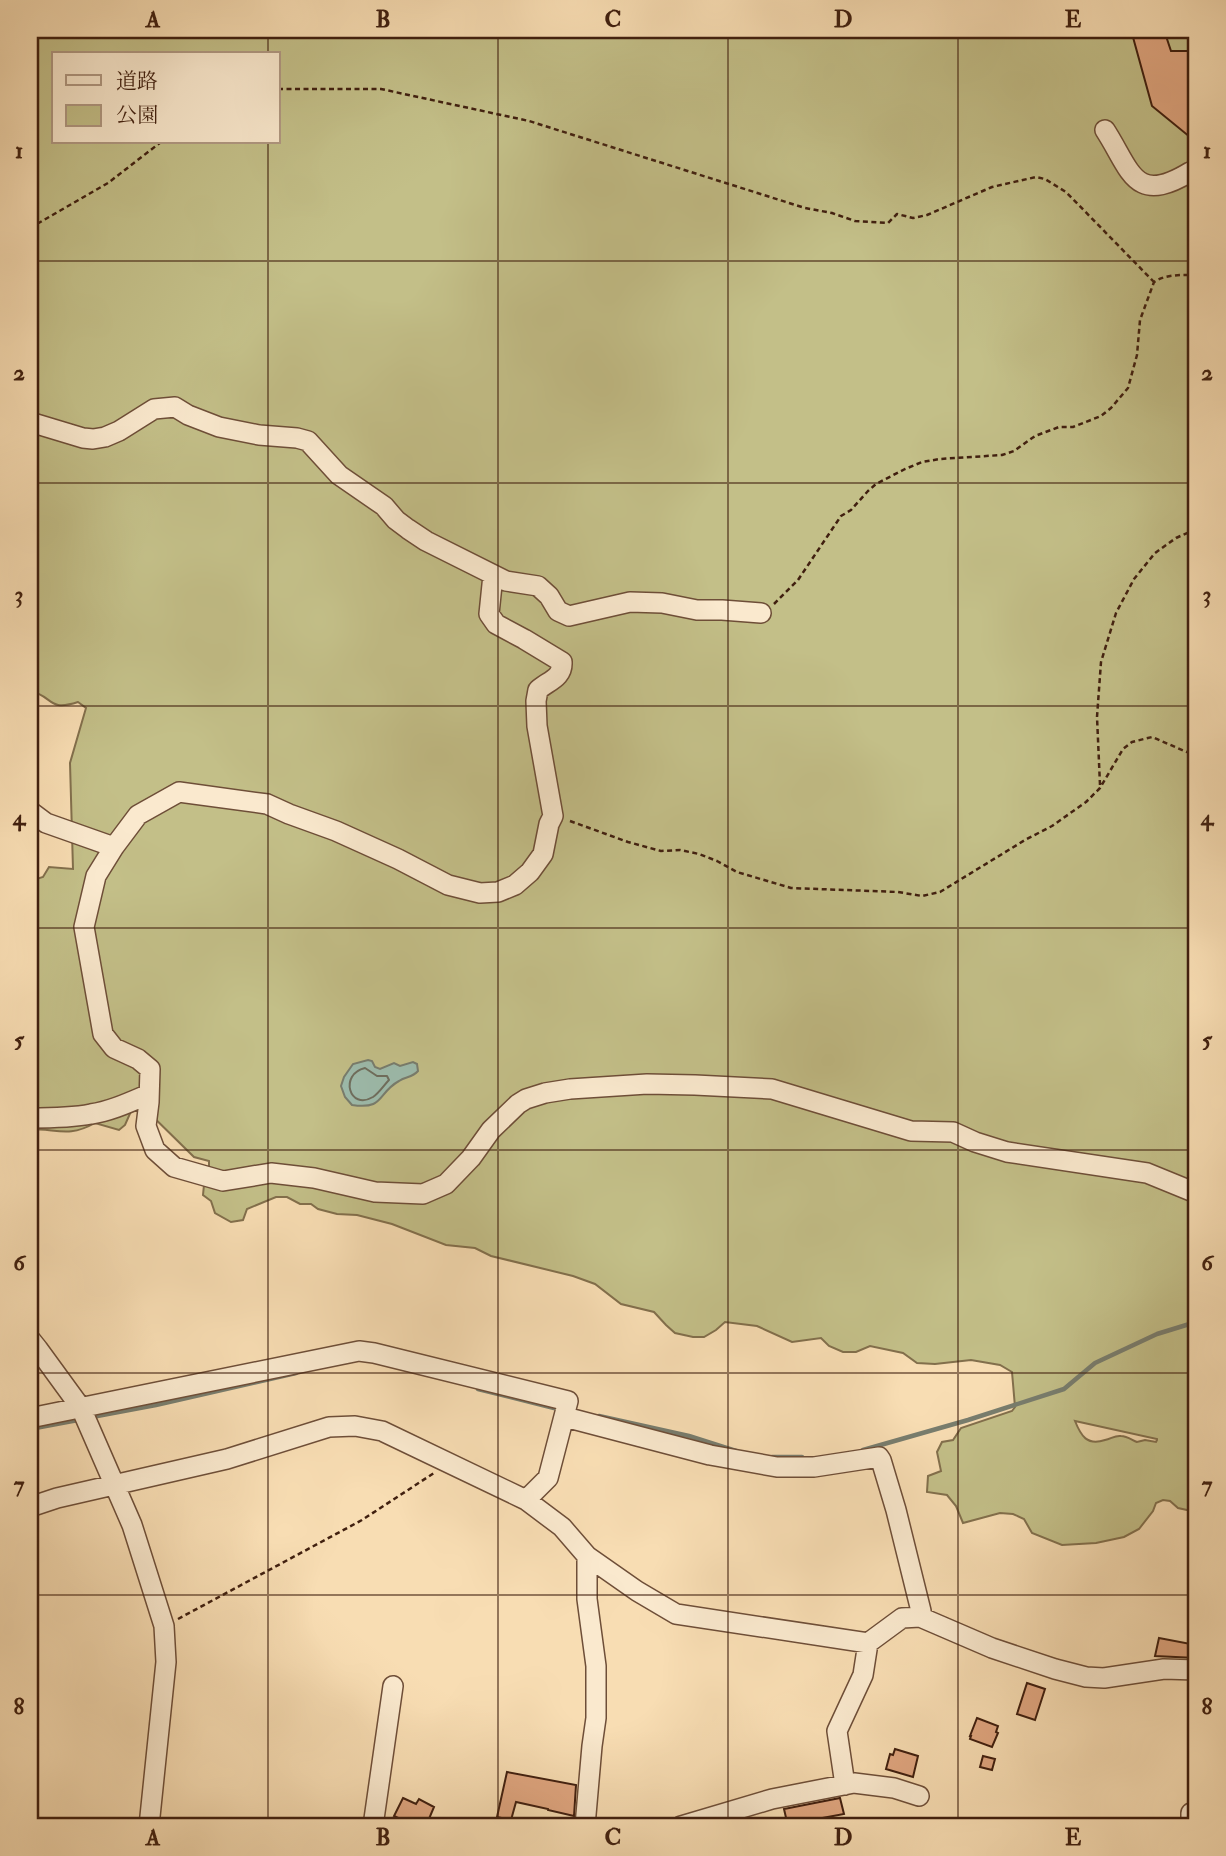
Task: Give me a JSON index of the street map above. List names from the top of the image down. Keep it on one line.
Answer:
{"legend":["道路","公園"],"grid":{"columns":["A","B","C","D","E"],"rows":["1","2","3","4","5","6","7","8"]}}
